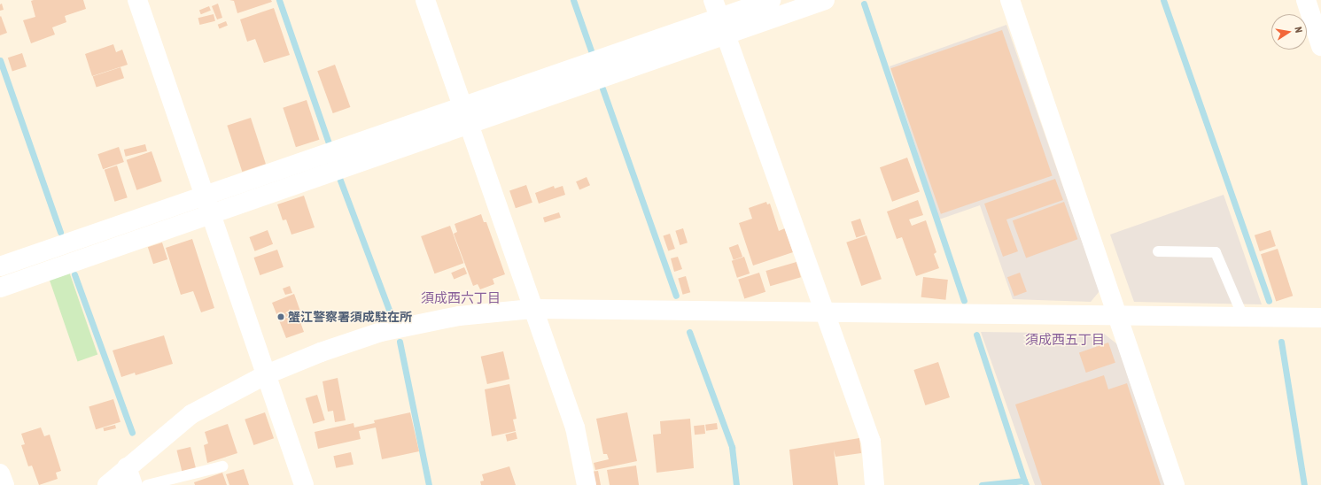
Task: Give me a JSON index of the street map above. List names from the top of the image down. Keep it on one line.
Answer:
{"districts":["須成西六丁目","須成西五丁目"],"places":["蟹江警察署須成駐在所"],"north":"right"}
